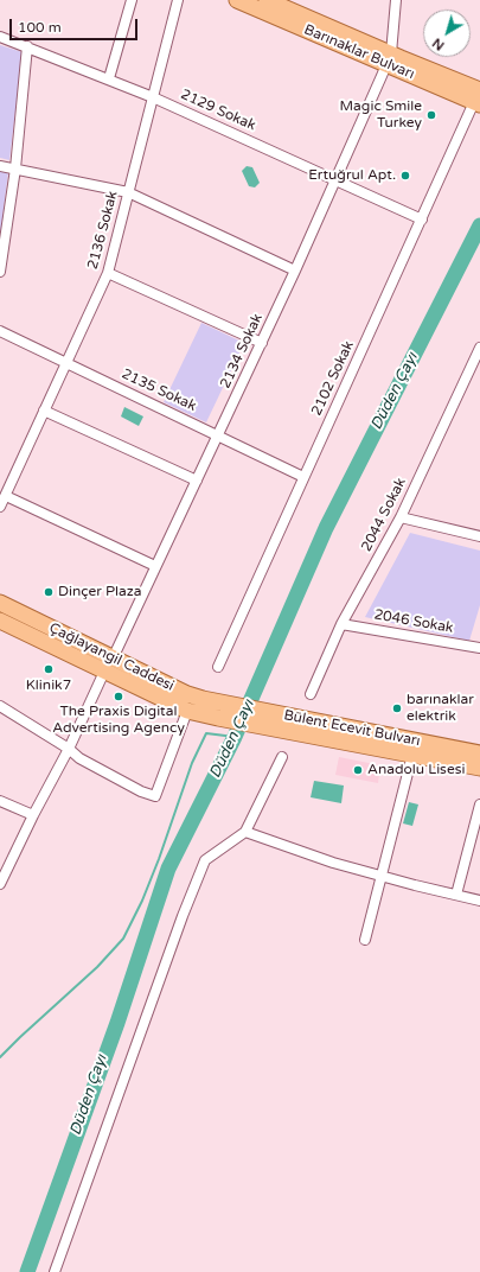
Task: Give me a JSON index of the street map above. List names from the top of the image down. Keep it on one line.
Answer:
{"streets":{"main road":["Barınaklar Bulvarı","Çağlayangil Caddesi","Bülent Ecevit Bulvarı"],"street":["2129 Sokak","2136 Sokak","2134 Sokak","2102 Sokak","2135 Sokak","2044 Sokak","2046 Sokak"]},"crossings":[["Barınaklar Bulvarı","2134 Sokak"],["Barınaklar Bulvarı","2102 Sokak"],["2129 Sokak","2136 Sokak"],["2129 Sokak","2134 Sokak"],["2129 Sokak","2102 Sokak"],["2136 Sokak","2135 Sokak"],["2134 Sokak","2135 Sokak"],["2134 Sokak","Çağlayangil Caddesi"],["2102 Sokak","2135 Sokak"],["2044 Sokak","2046 Sokak"],["Çağlayangil Caddesi","Bülent Ecevit Bulvarı"]],"water":["Düden Çayı"],"places":["Magic Smile Turkey","Ertuğrul Apt.","Dinçer Plaza","Klinik7","The Praxis Digital Advertising Agency","barınaklar elektrik","Anadolu Lisesi"],"scale_bar":"100 m","north":"bottom left"}
